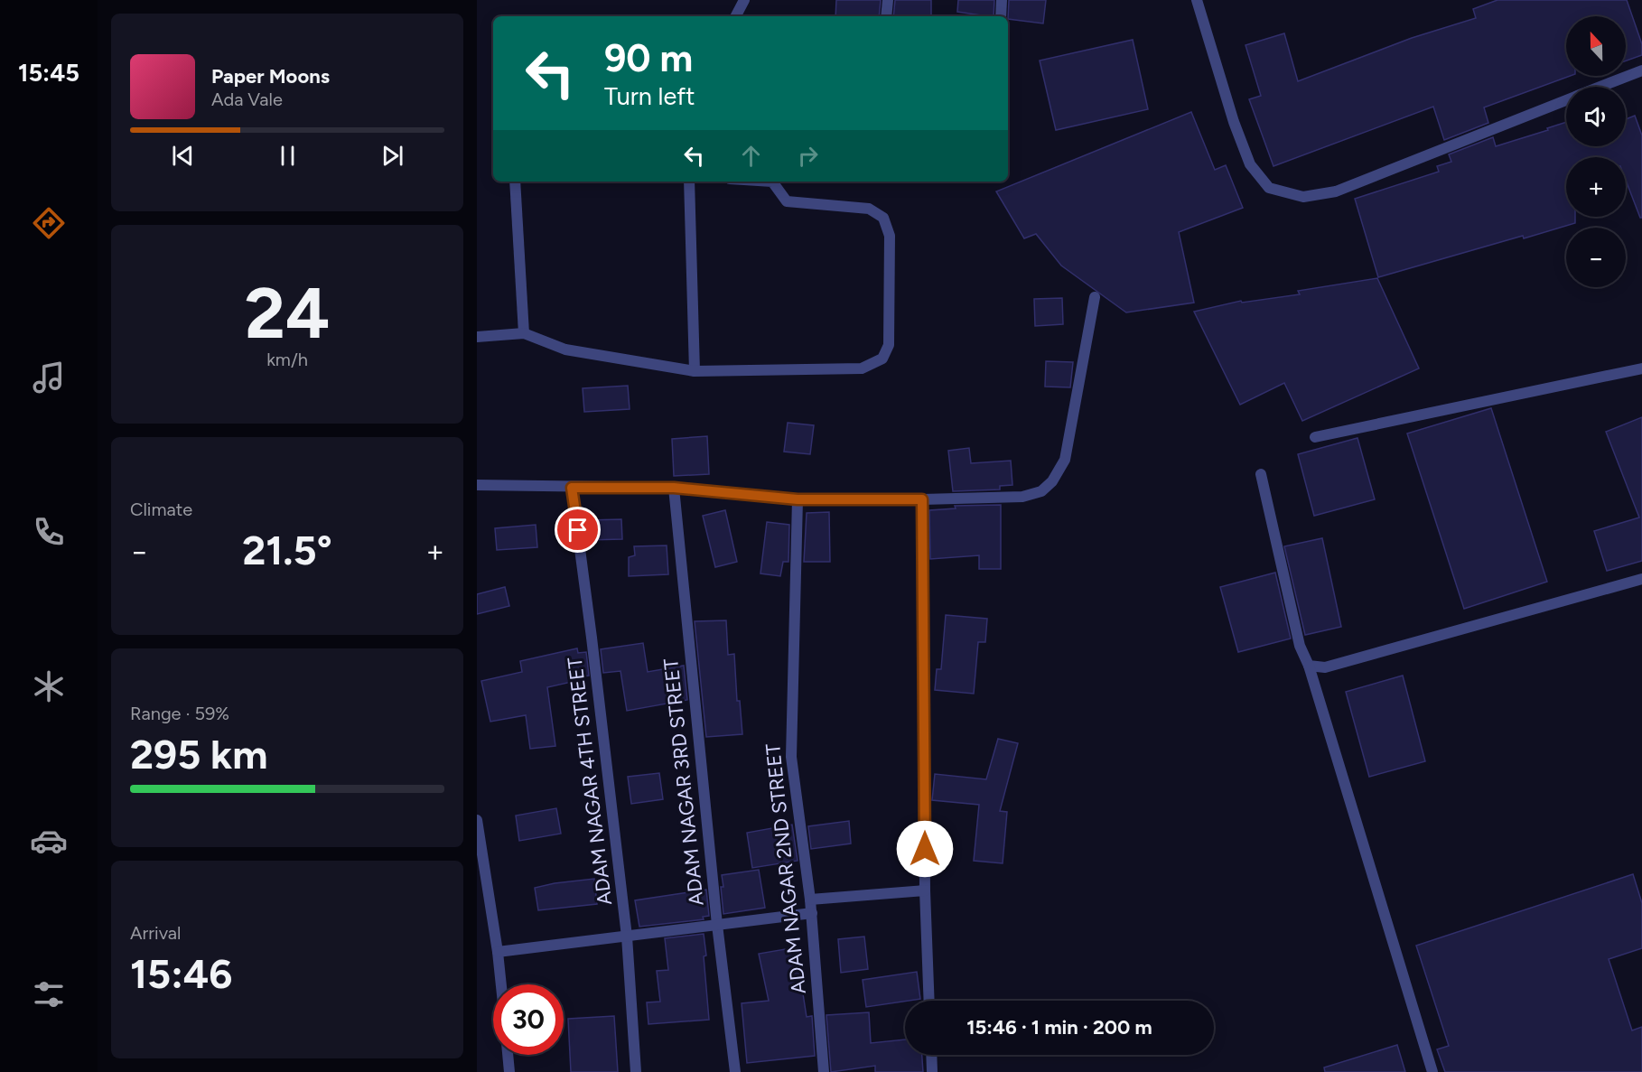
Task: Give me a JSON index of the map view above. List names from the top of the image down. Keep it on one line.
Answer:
{"streets":{"street":["ADAM NAGAR 4TH STREET","ADAM NAGAR 3RD STREET","ADAM NAGAR 2ND STREET"]},"north":"top","page":{"tabs":"15:45","map_buttons":["+","−"],"turn":["90 m","Turn left"],"song":["Paper Moons","Ada Vale"],"tile":[["24","km/h"],"Climate",["Range · 59%","295 km"],["Arrival","15:46"]],"heat":["−","21.5°","+"],"limit":"30","trip":"15:46 · 1 min · 200 m"}}
